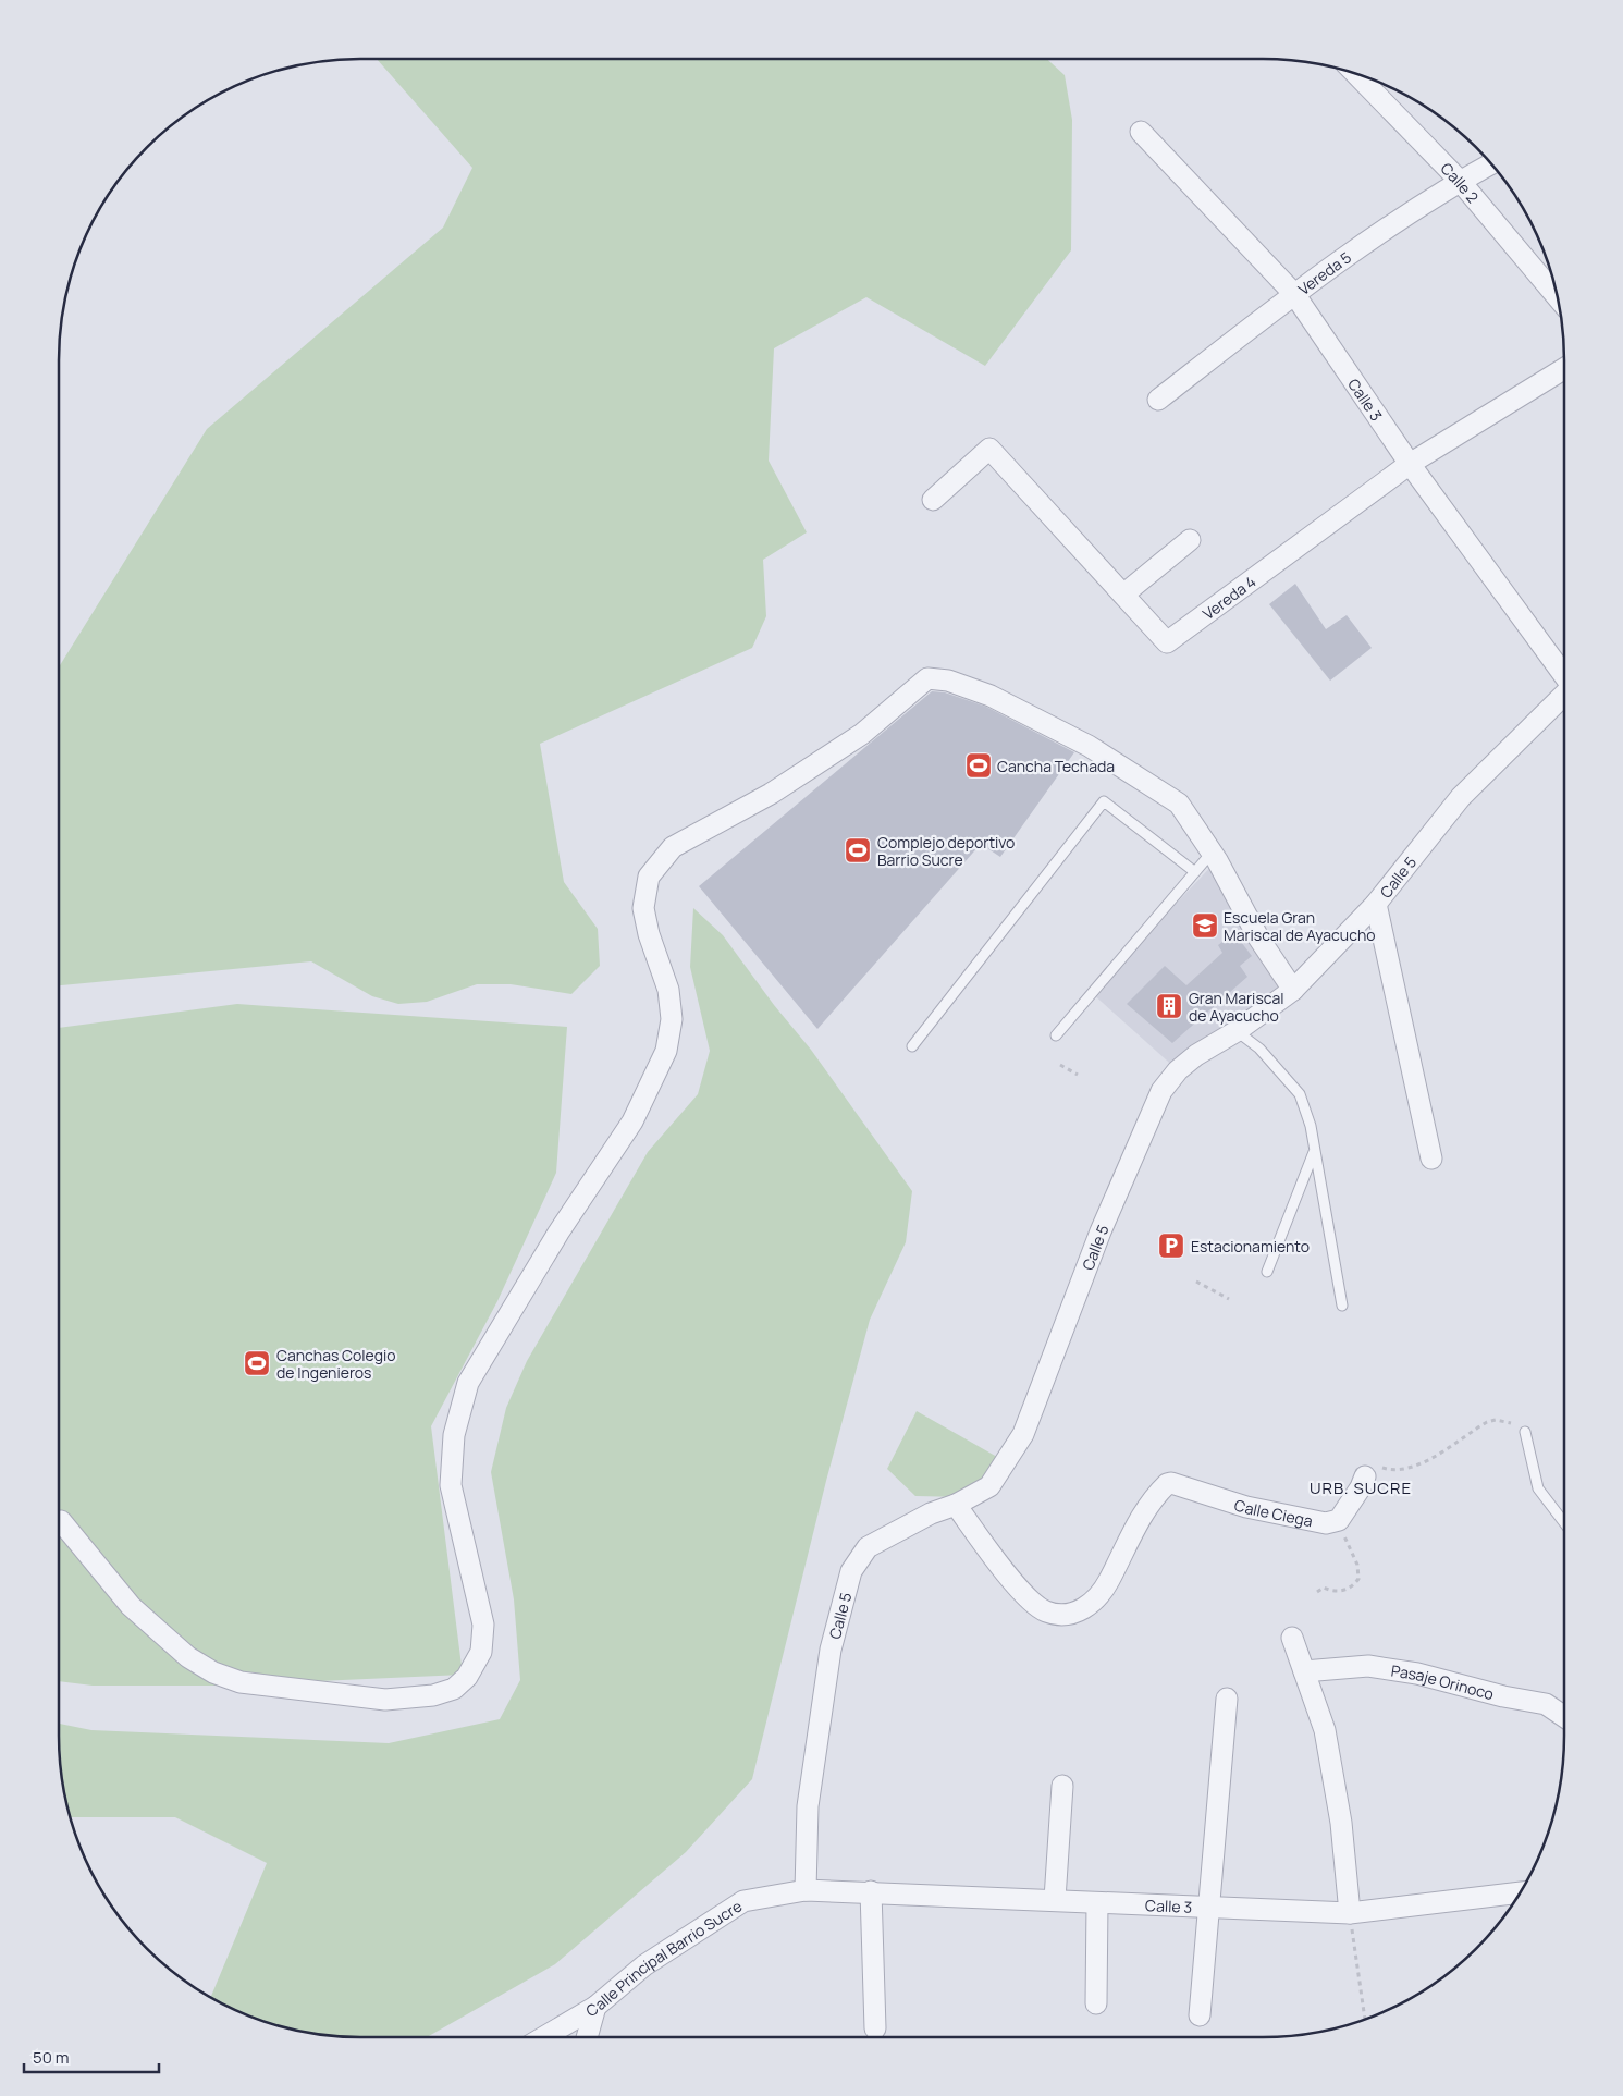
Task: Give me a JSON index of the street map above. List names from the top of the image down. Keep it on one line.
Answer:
{"streets":{"street":["Calle 2","Vereda 5","Calle 3","Vereda 4","Calle 5","Calle Ciega","Pasaje Orinoco","Calle Principal Barrio Sucre"]},"crossings":[["Calle 2","Vereda 5"],["Vereda 5","Calle 3"],["Calle 3","Vereda 4"],["Calle 3","Calle 5"],["Calle 3","Calle Principal Barrio Sucre"],["Calle 5","Calle Ciega"],["Calle 5","Calle Principal Barrio Sucre"]],"districts":["URB. SUCRE"],"places":{"sports":["Cancha Techada","Complejo deportivo Barrio Sucre","Canchas Colegio de Ingenieros"],"school or university":["Escuela Gran Mariscal de Ayacucho"],"building":["Gran Mariscal de Ayacucho"],"parking":["Estacionamiento"]},"scale_bar":"50 m"}
